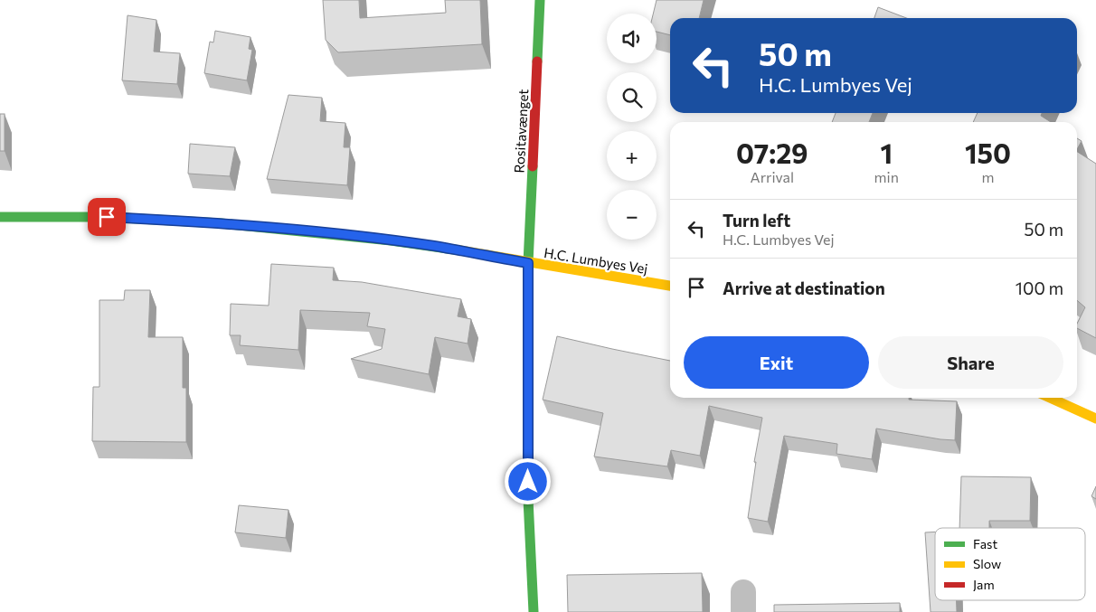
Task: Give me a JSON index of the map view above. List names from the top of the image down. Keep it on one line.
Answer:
{"streets":{"street":["Rositavænget","H.C. Lumbyes Vej"]},"crossings":[["Rositavænget","H.C. Lumbyes Vej"]],"legend":["Fast","Slow","Jam"],"page":{"map_buttons":["+","−"],"turn":["50 m","H.C. Lumbyes Vej"],"eta":["07:29","Arrival","1","min","150","m"],"list":[{"name":"Turn left","note":"H.C. Lumbyes Vej","value":"50 m"},{"name":"Arrive at destination","value":"100 m"}],"buttons":["Exit","Share"]}}
